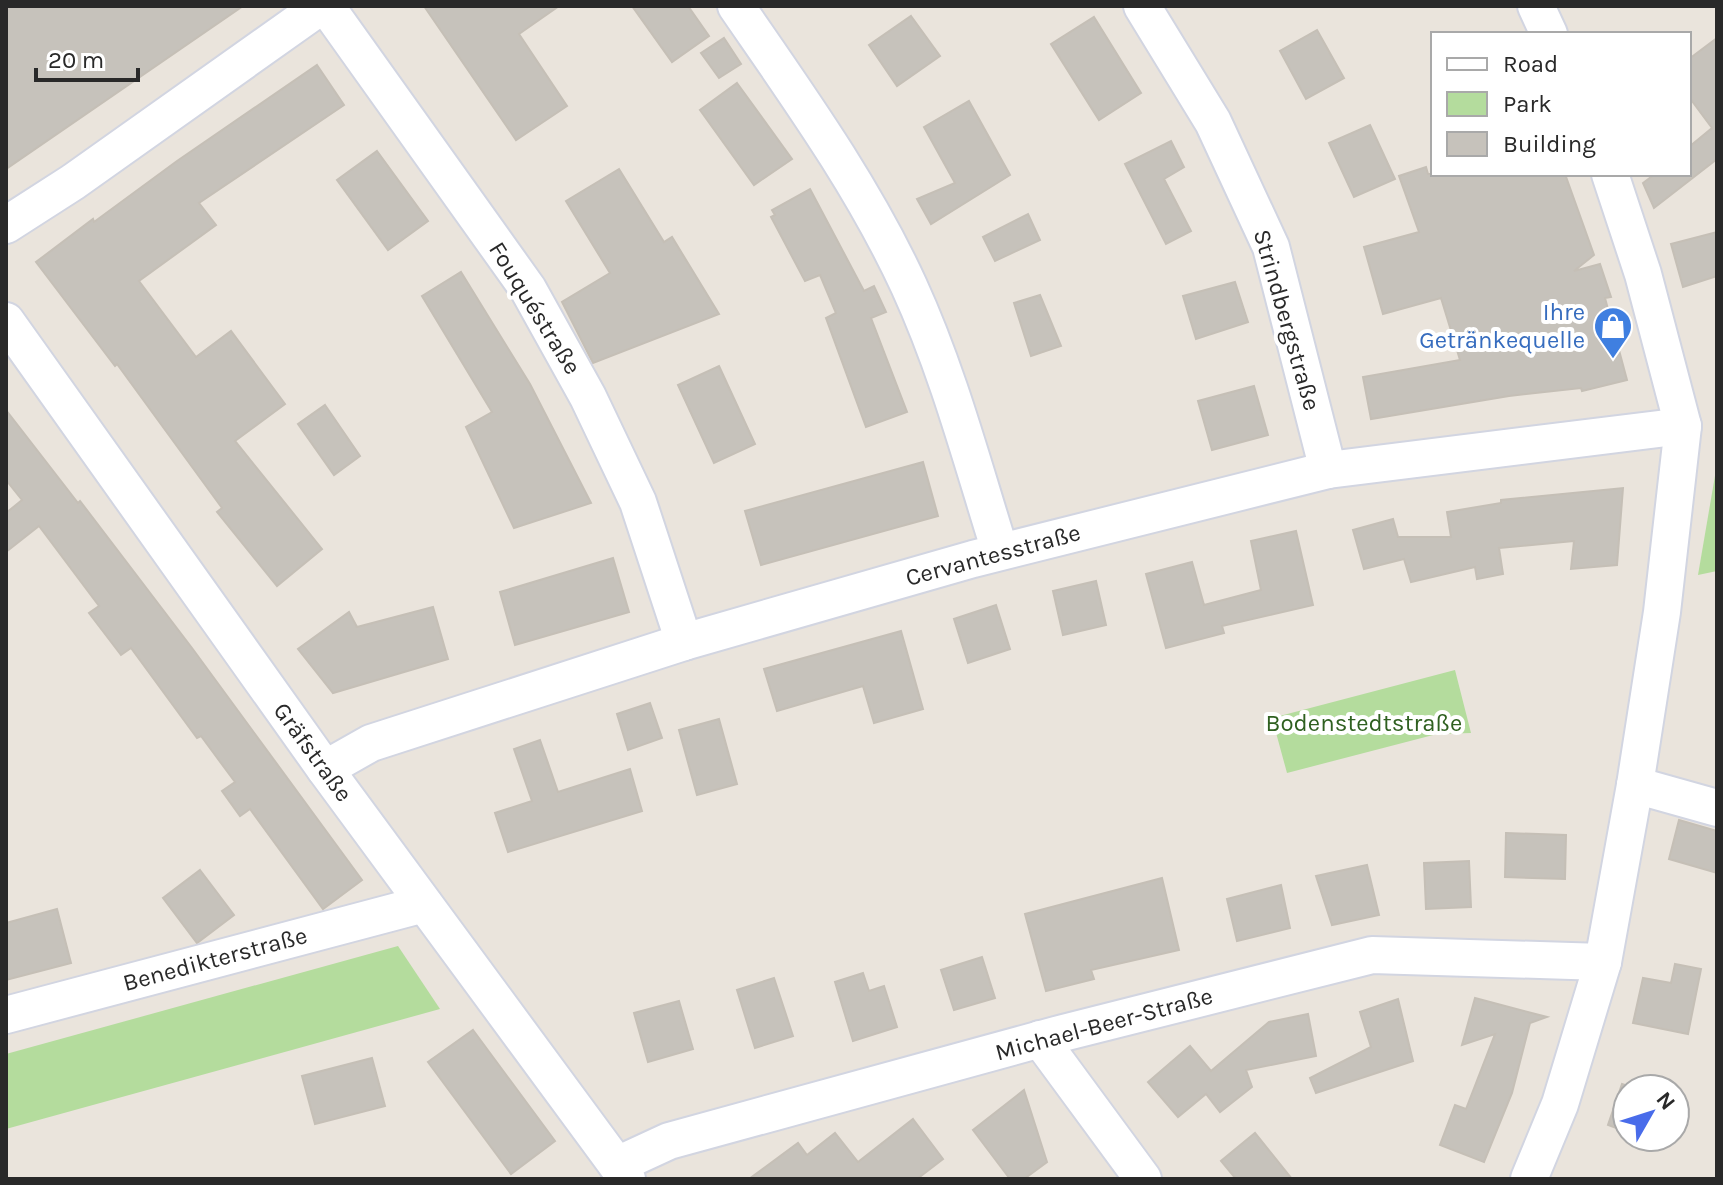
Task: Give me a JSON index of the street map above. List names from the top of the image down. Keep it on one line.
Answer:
{"streets":{"street":["Fouquéstraße","Strindbergstraße","Cervantesstraße","Gräfstraße","Benedikterstraße","Michael-Beer-Straße"]},"crossings":[["Fouquéstraße","Cervantesstraße"],["Strindbergstraße","Cervantesstraße"],["Cervantesstraße","Gräfstraße"],["Gräfstraße","Benedikterstraße"],["Gräfstraße","Michael-Beer-Straße"]],"parks":["Bodenstedtstraße"],"places":{"shop":["Ihre Getränkequelle"]},"legend":["Road","Park","Building"],"scale_bar":"20 m","north":"top right"}
